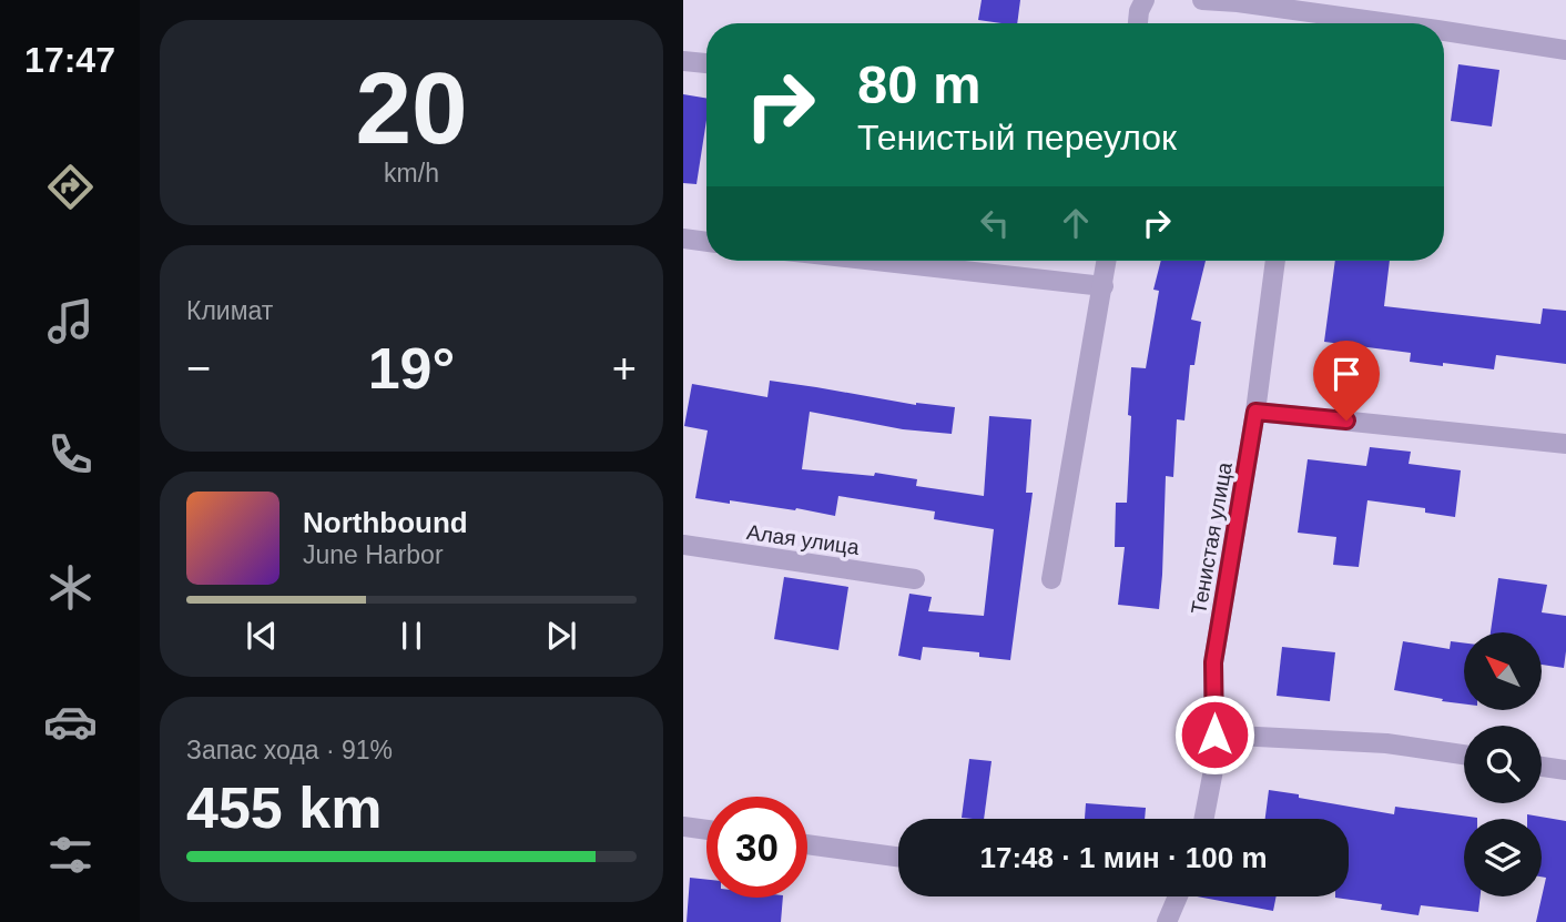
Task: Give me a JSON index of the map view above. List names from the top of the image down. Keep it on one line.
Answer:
{"streets":{"street":["Тенистая улица","Алая улица"]},"north":"top left","page":{"tabs":"17:47","tile":[["20","km/h"],"Климат",["Запас хода · 91%","455 km"]],"turn":["80 m","Тенистый переулок"],"heat":["−","19°","+"],"song":["Northbound","June Harbor"],"limit":"30","trip":"17:48 · 1 мин · 100 m"}}
